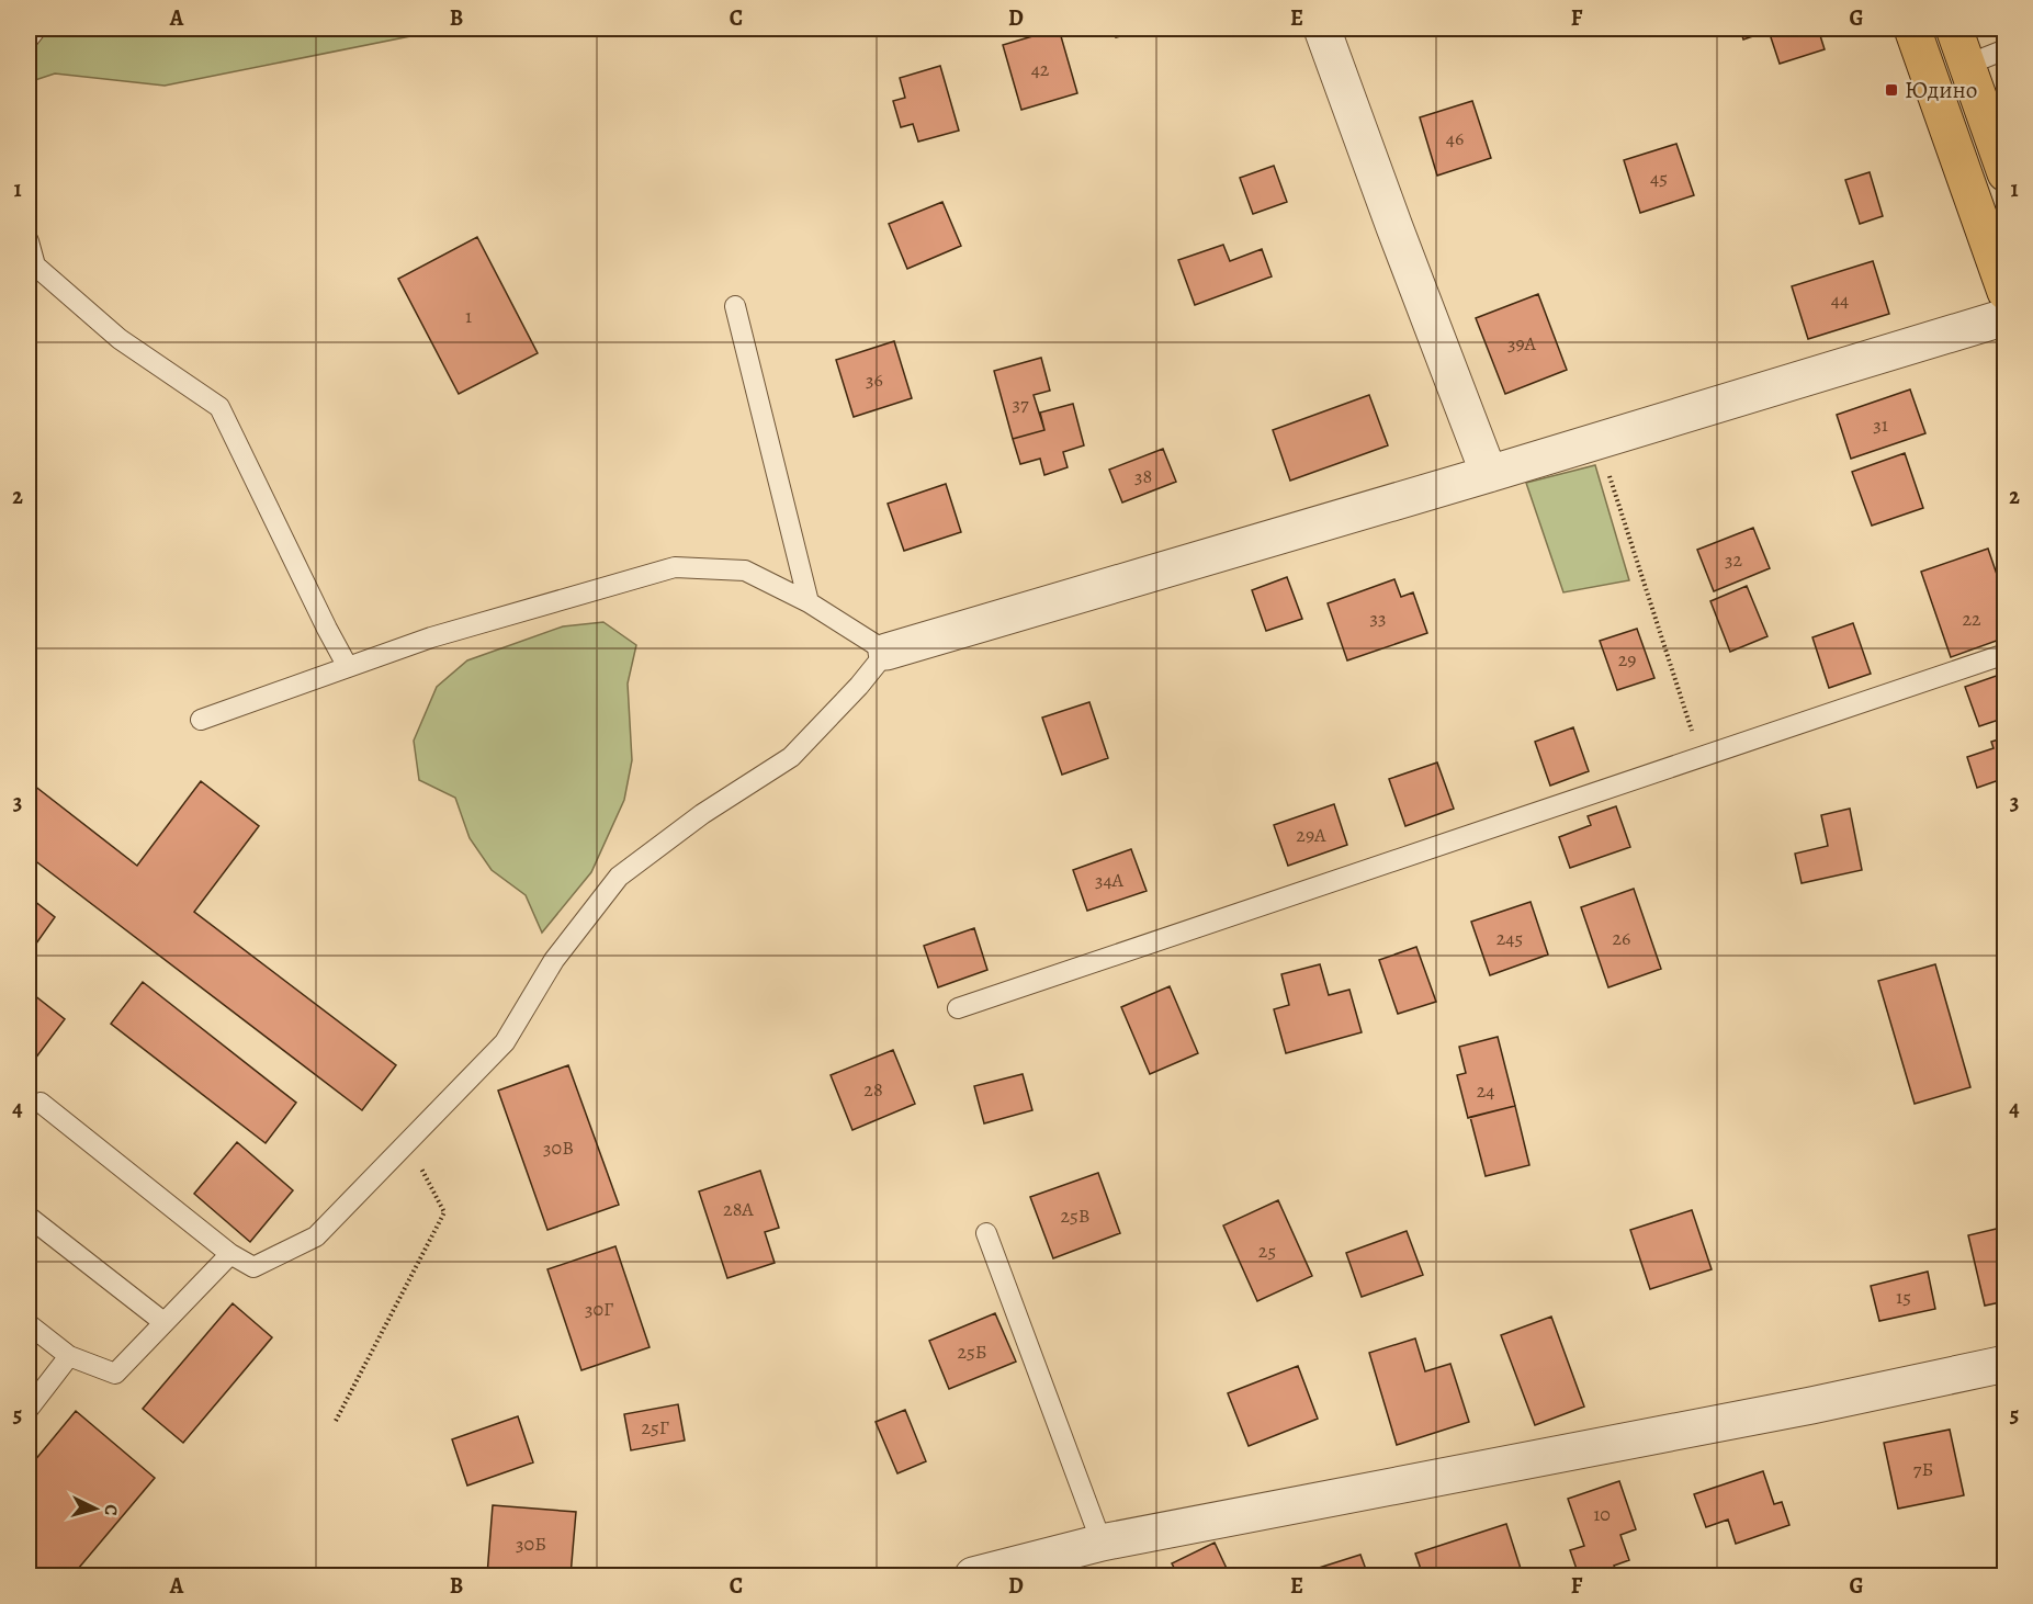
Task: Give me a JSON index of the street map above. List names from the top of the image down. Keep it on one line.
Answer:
{"places":{"transit":["Юдино"]},"house_numbers":["42","46","45","44","1","39А","36","37","31","38","32","33","22","29","29А","34А","245","26","28","24","30В","28А","25В","25","15","30Г","25Б","25Г","7Б","10","30Б"],"north":"right","grid":{"columns":["A","B","C","D","E","F","G"],"rows":["1","2","3","4","5"]}}
